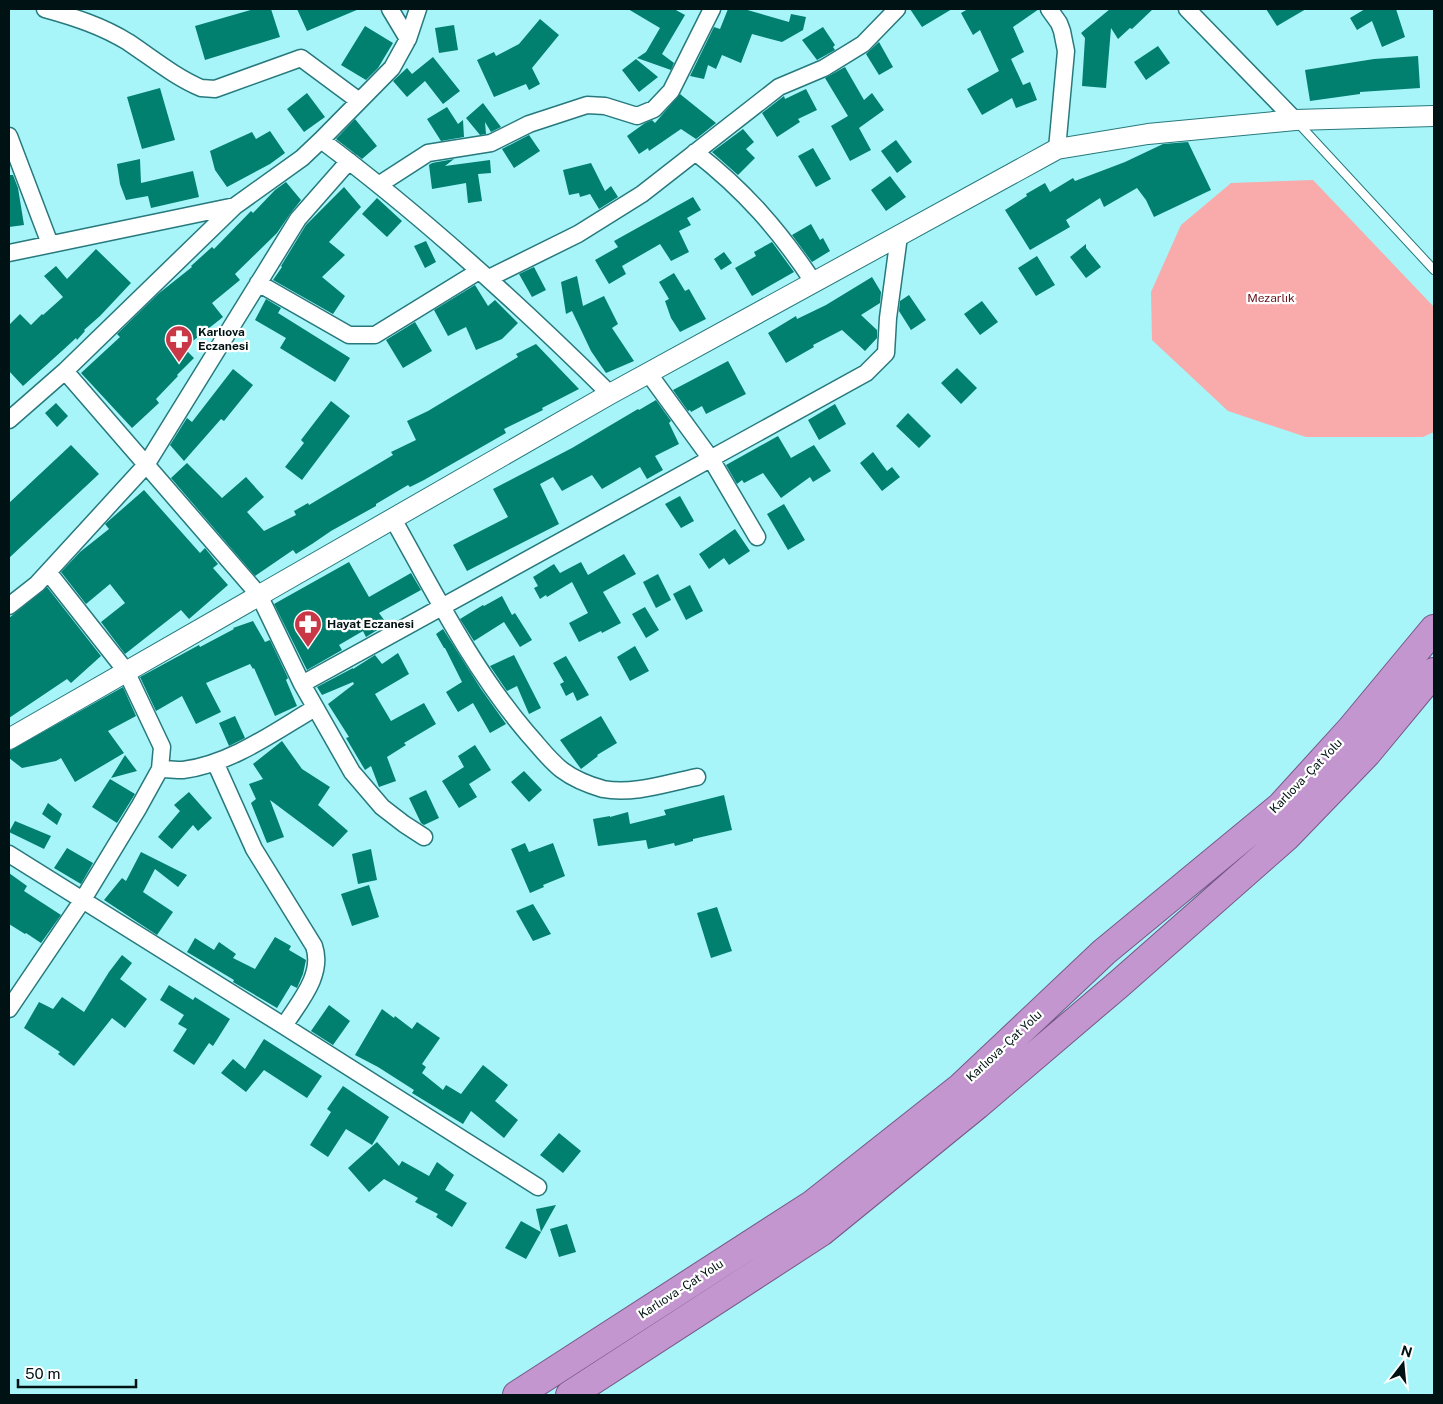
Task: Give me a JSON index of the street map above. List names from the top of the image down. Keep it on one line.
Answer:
{"streets":{"highway":["Karlıova - Çat Yolu"]},"parks":["Mezarlık"],"places":{"pharmacy":["Karlıova Eczanesi","Hayat Eczanesi"]},"scale_bar":"50 m","north":"top"}
